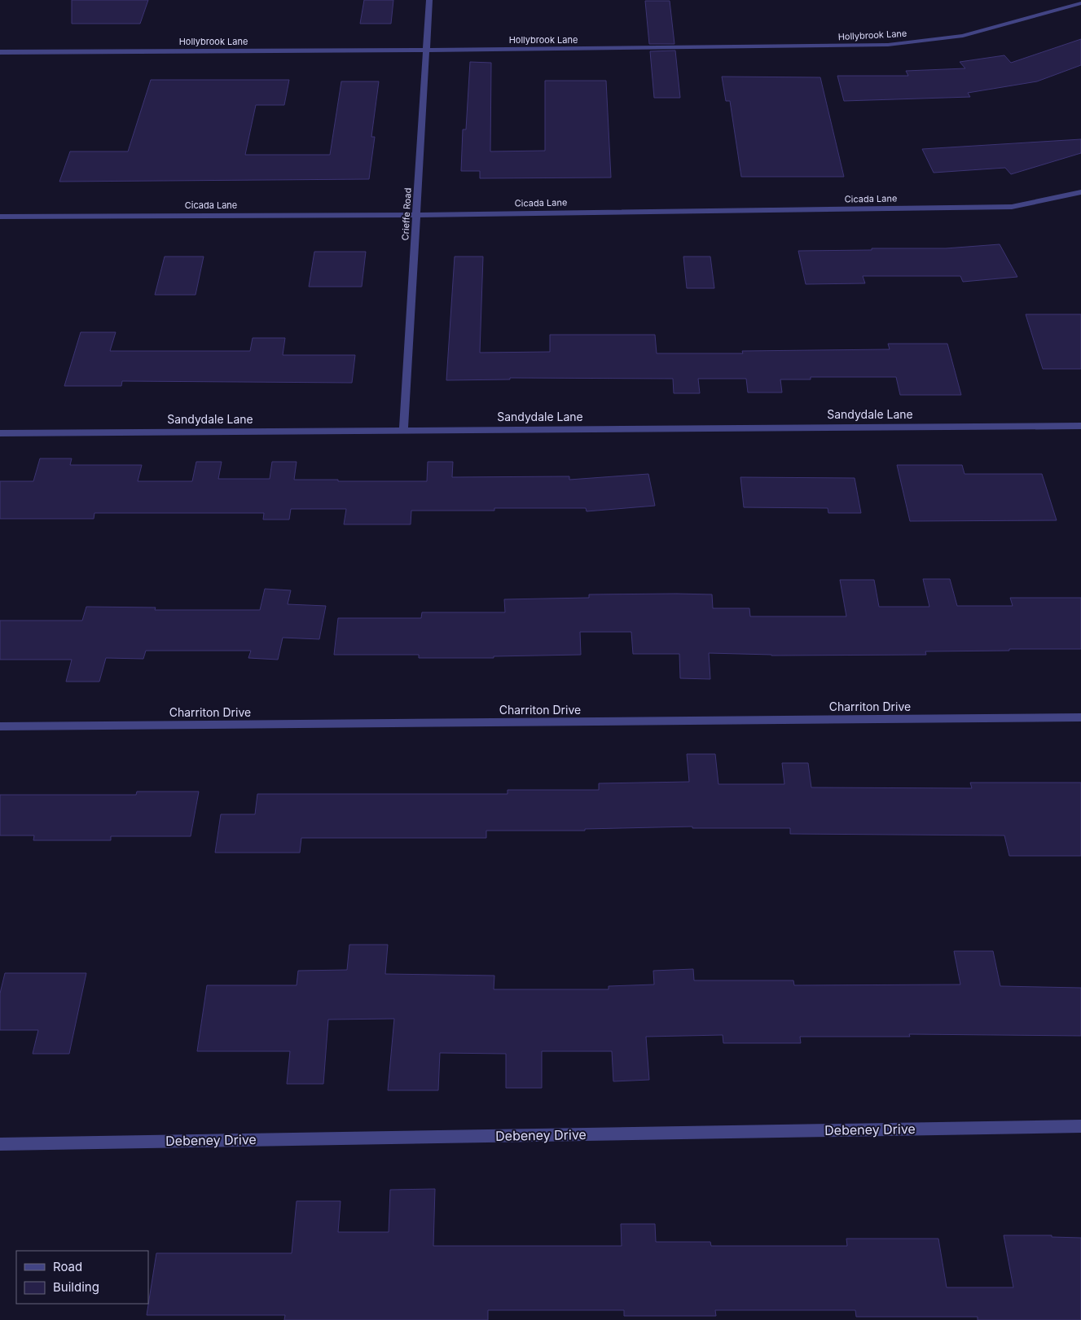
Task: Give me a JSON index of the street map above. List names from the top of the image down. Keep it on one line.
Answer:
{"streets":{"street":["Hollybrook Lane","Cicada Lane","Crieffe Road","Sandydale Lane","Charriton Drive","Debeney Drive"]},"crossings":[["Hollybrook Lane","Crieffe Road"],["Cicada Lane","Crieffe Road"],["Crieffe Road","Sandydale Lane"]],"legend":["Road","Building"]}
